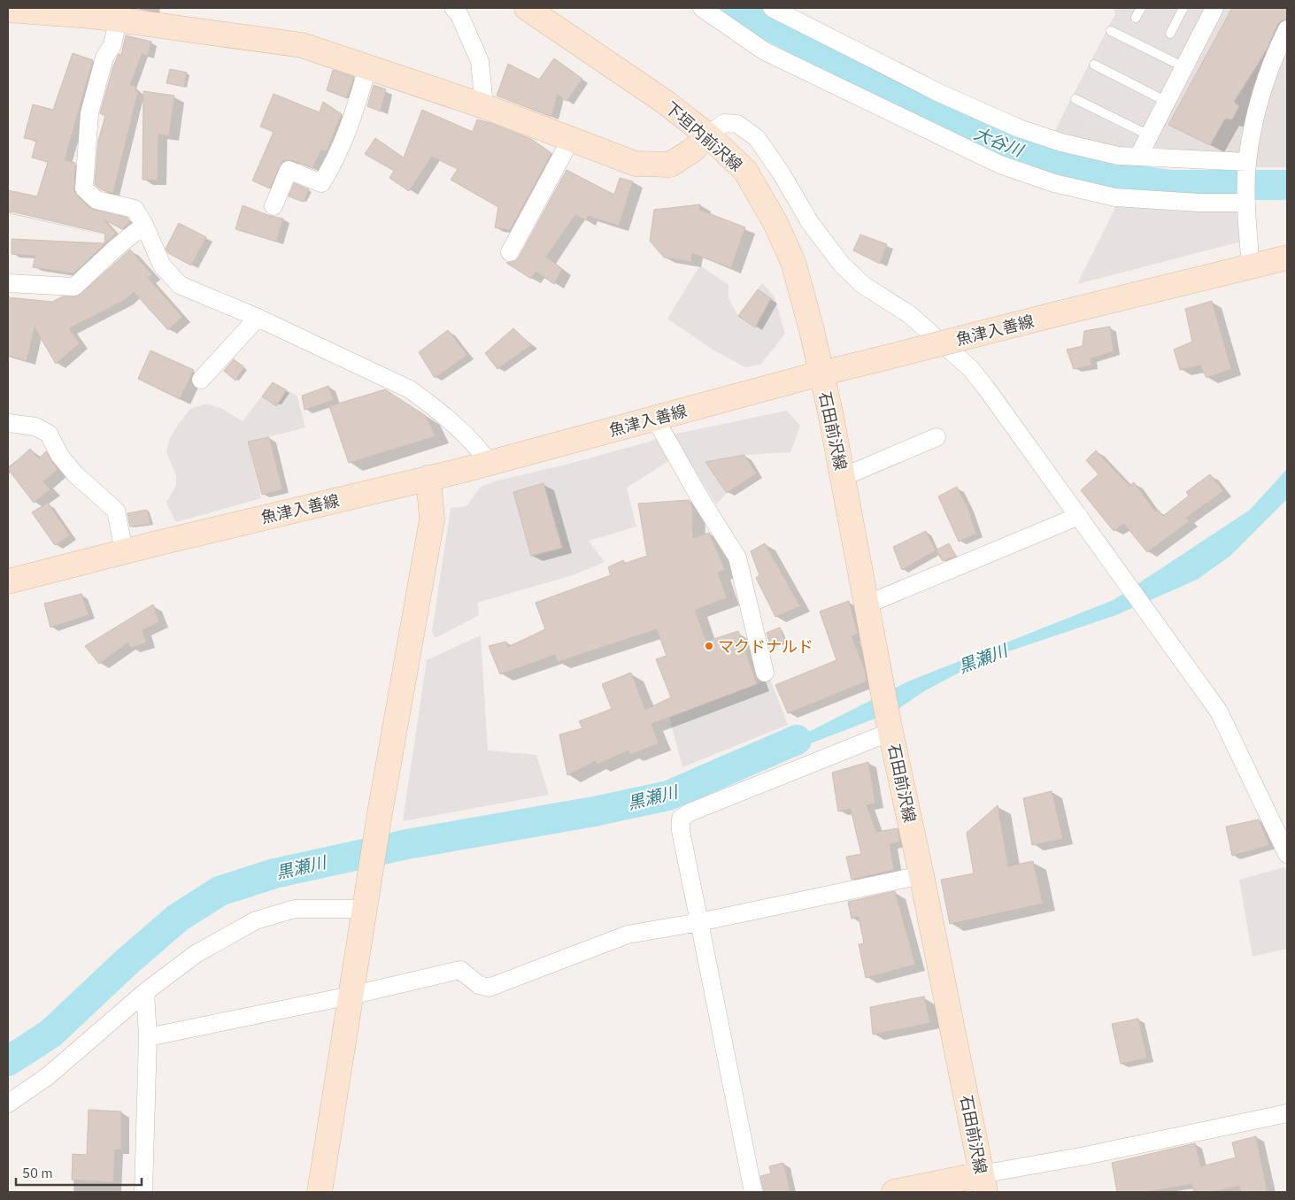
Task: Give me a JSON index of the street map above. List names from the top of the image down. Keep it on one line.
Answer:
{"streets":{"main road":["下垣内前沢線","魚津入善線","石田前沢線"]},"crossings":[["下垣内前沢線","魚津入善線"],["下垣内前沢線","石田前沢線"],["魚津入善線","石田前沢線"]],"water":["大谷川","黒瀬川"],"places":["マクドナルド"],"scale_bar":"50 m"}
